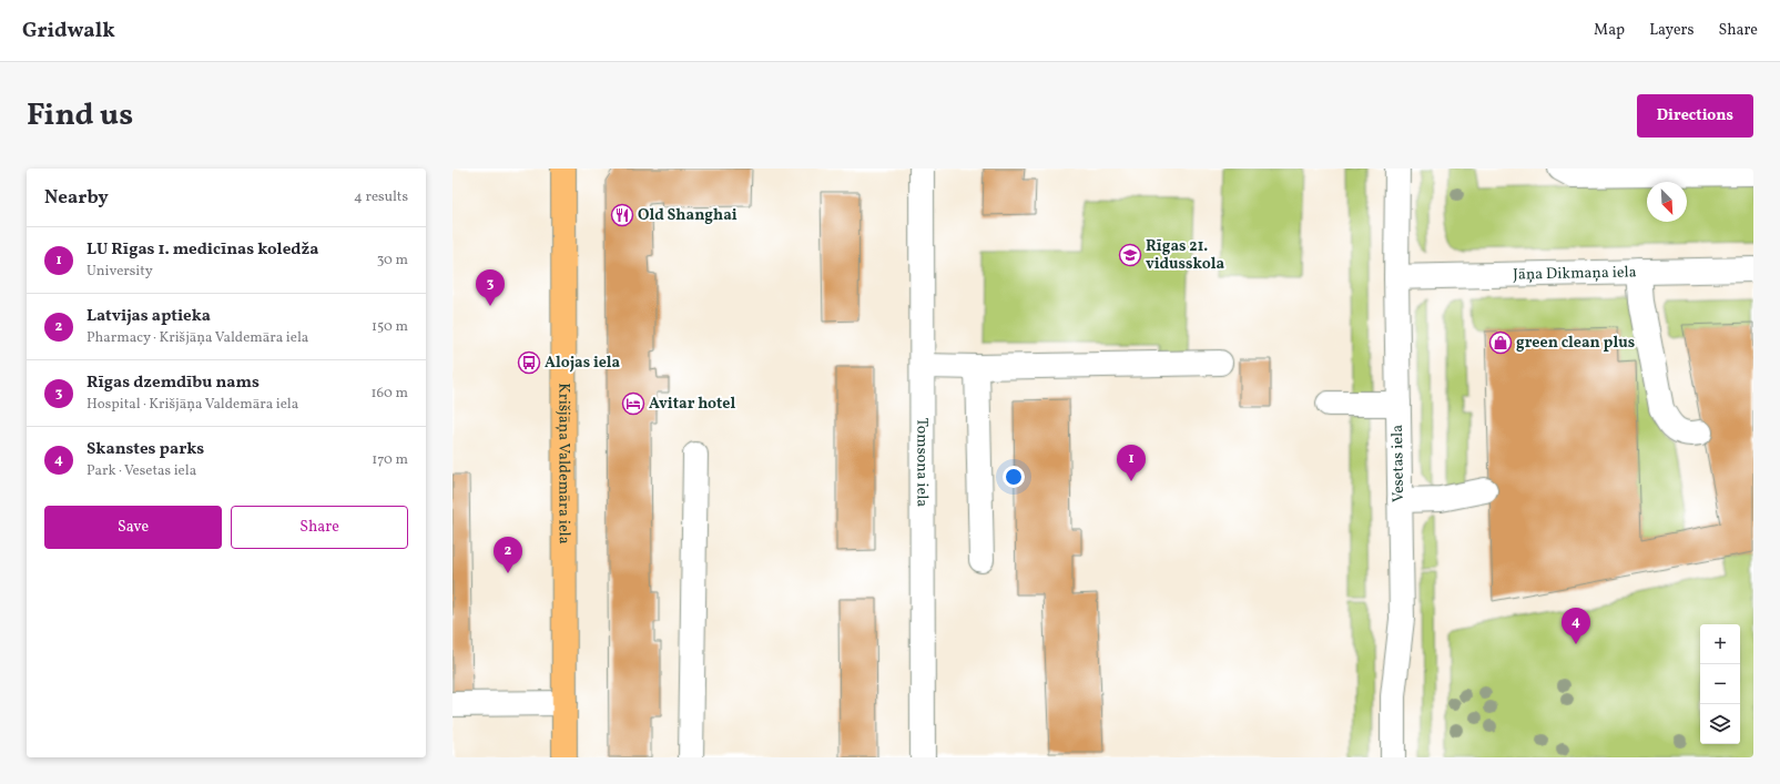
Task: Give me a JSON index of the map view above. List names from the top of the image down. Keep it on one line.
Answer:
{"streets":{"main road":["Krišjāņa Valdemāra iela"],"street":["Jāņa Dikmaņa iela","Tomsona iela","Vesetas iela"]},"crossings":[["Jāņa Dikmaņa iela","Vesetas iela"]],"places":{"restaurant":["Old Shanghai"],"school or university":["Rīgas 21. vidusskola"],"shop":["green clean plus"],"bus stop":["Alojas iela"],"hotel":["Avitar hotel"]},"north":"bottom right","page":{"header":"Gridwalk","nav":["Map","Layers","Share"],"title":"Find us","buttons":["Directions",["Save","Share"]],"heading":["Nearby","4 results"],"list":[{"mark":"1","name":"LU Rīgas 1. medicīnas koledža","note":"University","value":"30 m"},{"mark":"2","name":"Latvijas aptieka","note":"Pharmacy · Krišjāņa Valdemāra iela","value":"150 m"},{"mark":"3","name":"Rīgas dzemdību nams","note":"Hospital · Krišjāņa Valdemāra iela","value":"160 m"},{"mark":"4","name":"Skanstes parks","note":"Park · Vesetas iela","value":"170 m"}],"pins":["3","1","2","4"],"map_buttons":["+","−"]}}
